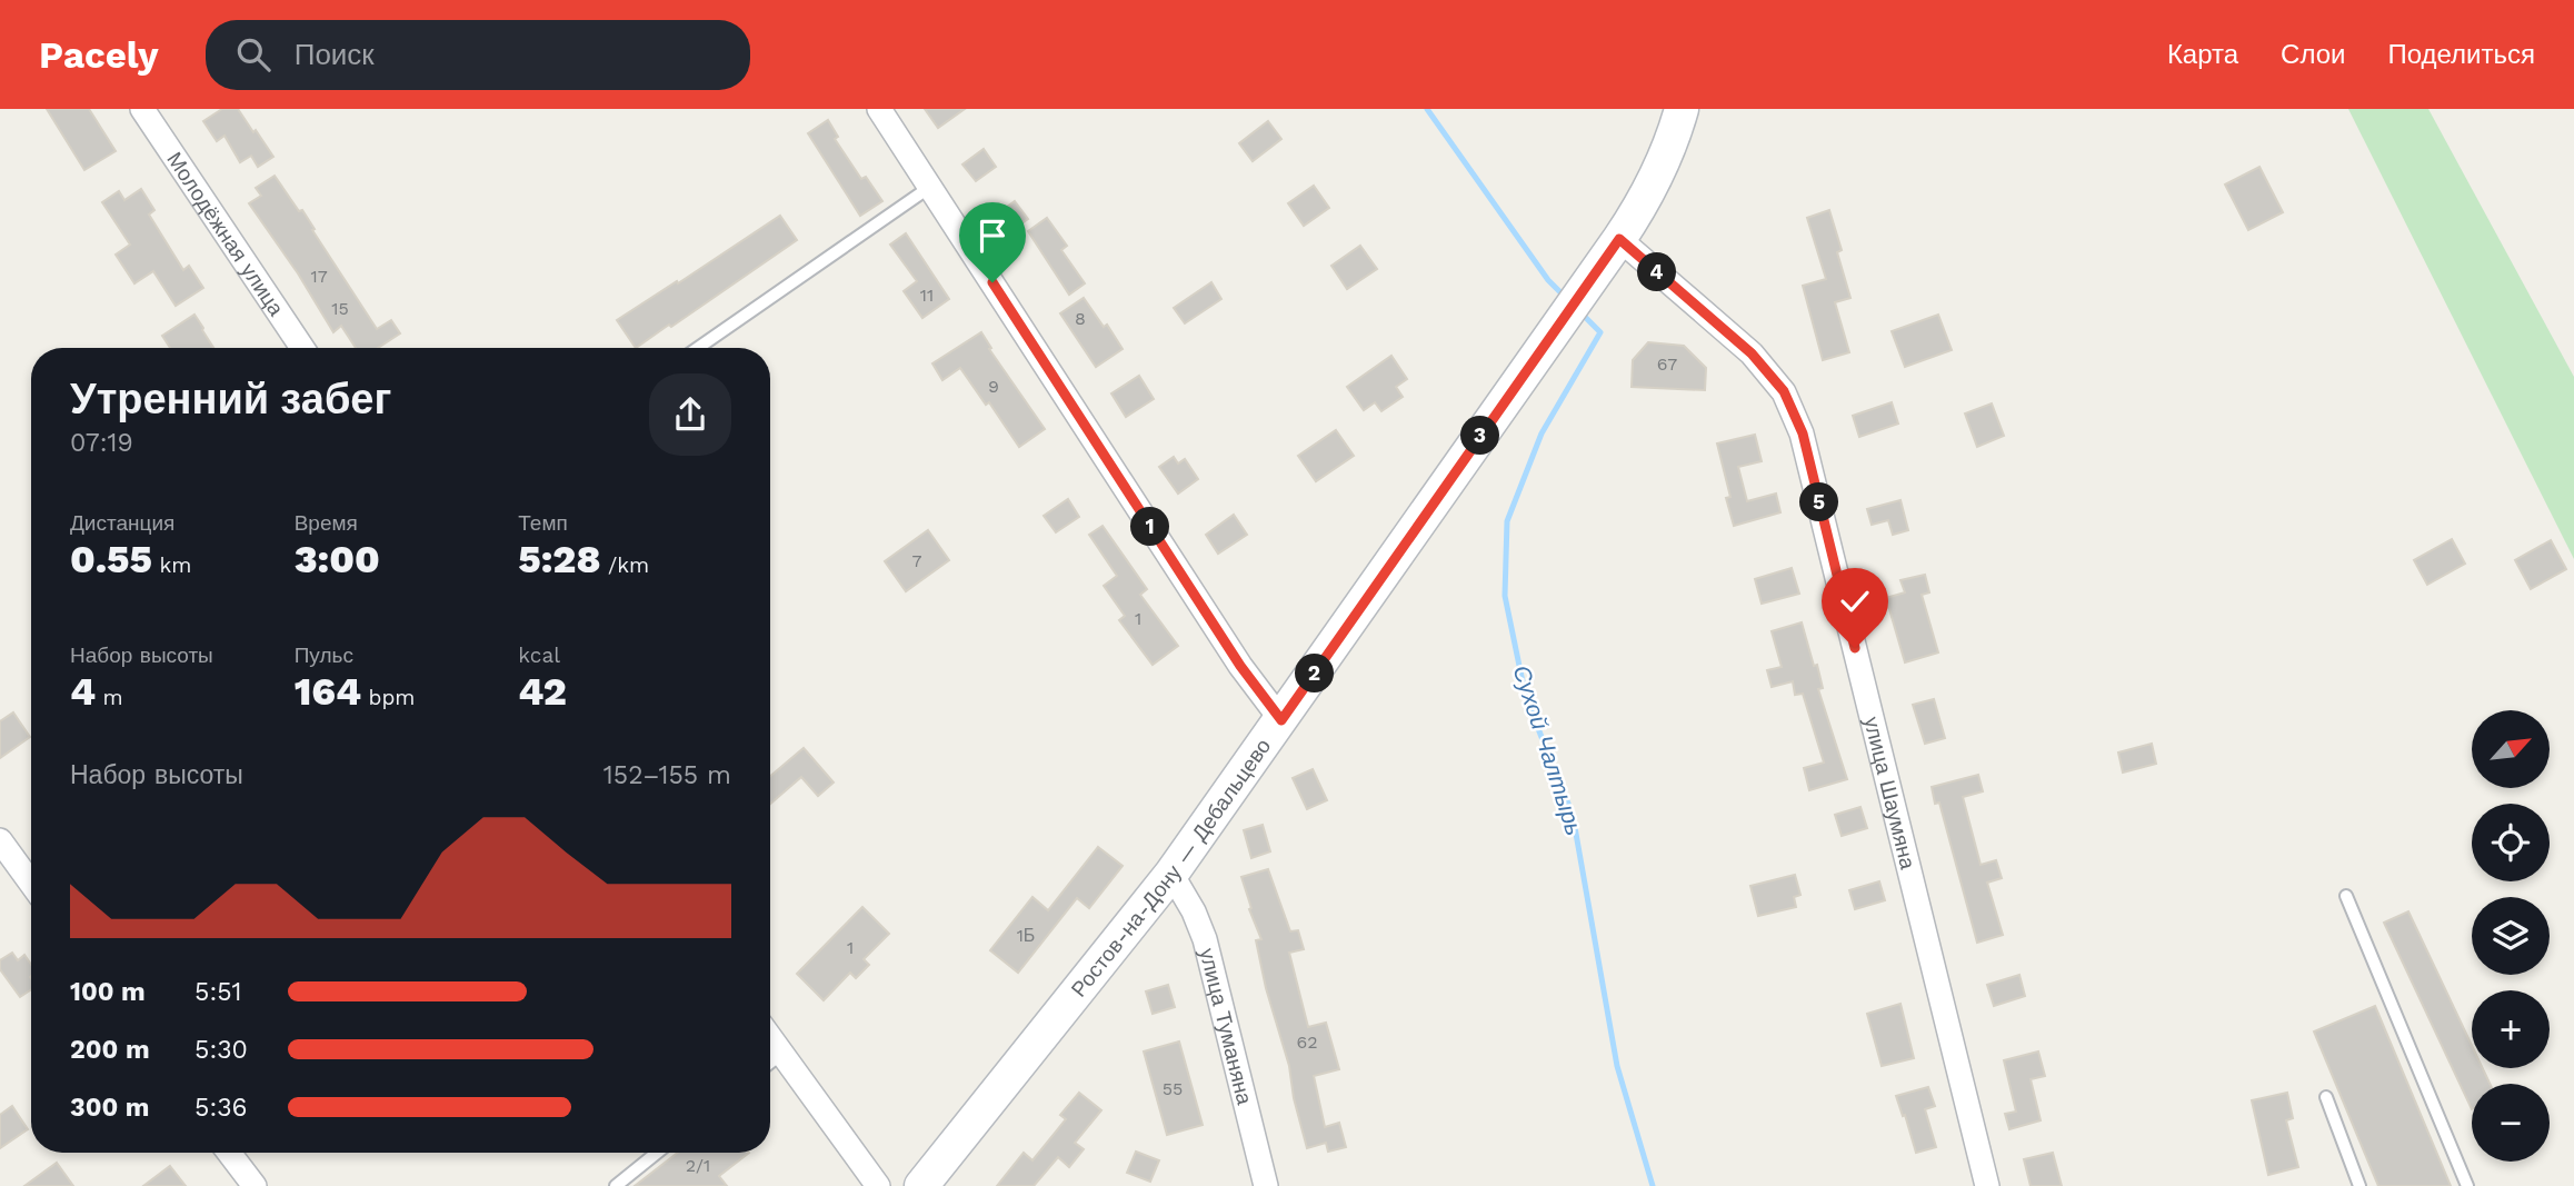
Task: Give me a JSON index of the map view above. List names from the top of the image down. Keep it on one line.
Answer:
{"streets":{"street":["Молодёжная улица","улица Шаумяна","Ростов-на-Дону — Дебальцево","улица Туманяна"]},"crossings":[["улица Шаумяна","Ростов-на-Дону — Дебальцево"],["Ростов-на-Дону — Дебальцево","улица Туманяна"]],"water":["Сухой Чалтырь"],"house_numbers":["17","11","15","8","67","9","7","1","1Б","1","62","55","2/1"],"north":"top right","page":{"header":"Pacely","search":"Поиск","nav":["Карта","Слои","Поделиться"],"pins":["4","3","5","1","2"],"heading":["Утренний забег","07:19"],"stats":[["Дистанция","0.55 km"],["Время","3:00"],["Темп","5:28 /km"],["Набор высоты","4 m"],["Пульс","164 bpm"],["kcal","42"]],"map_buttons":["+","−"],"chart":["Набор высоты","152–155 m"],"list":[{"name":"100 m","note":"5:51"},{"name":"200 m","note":"5:30"},{"name":"300 m","note":"5:36"}]}}
